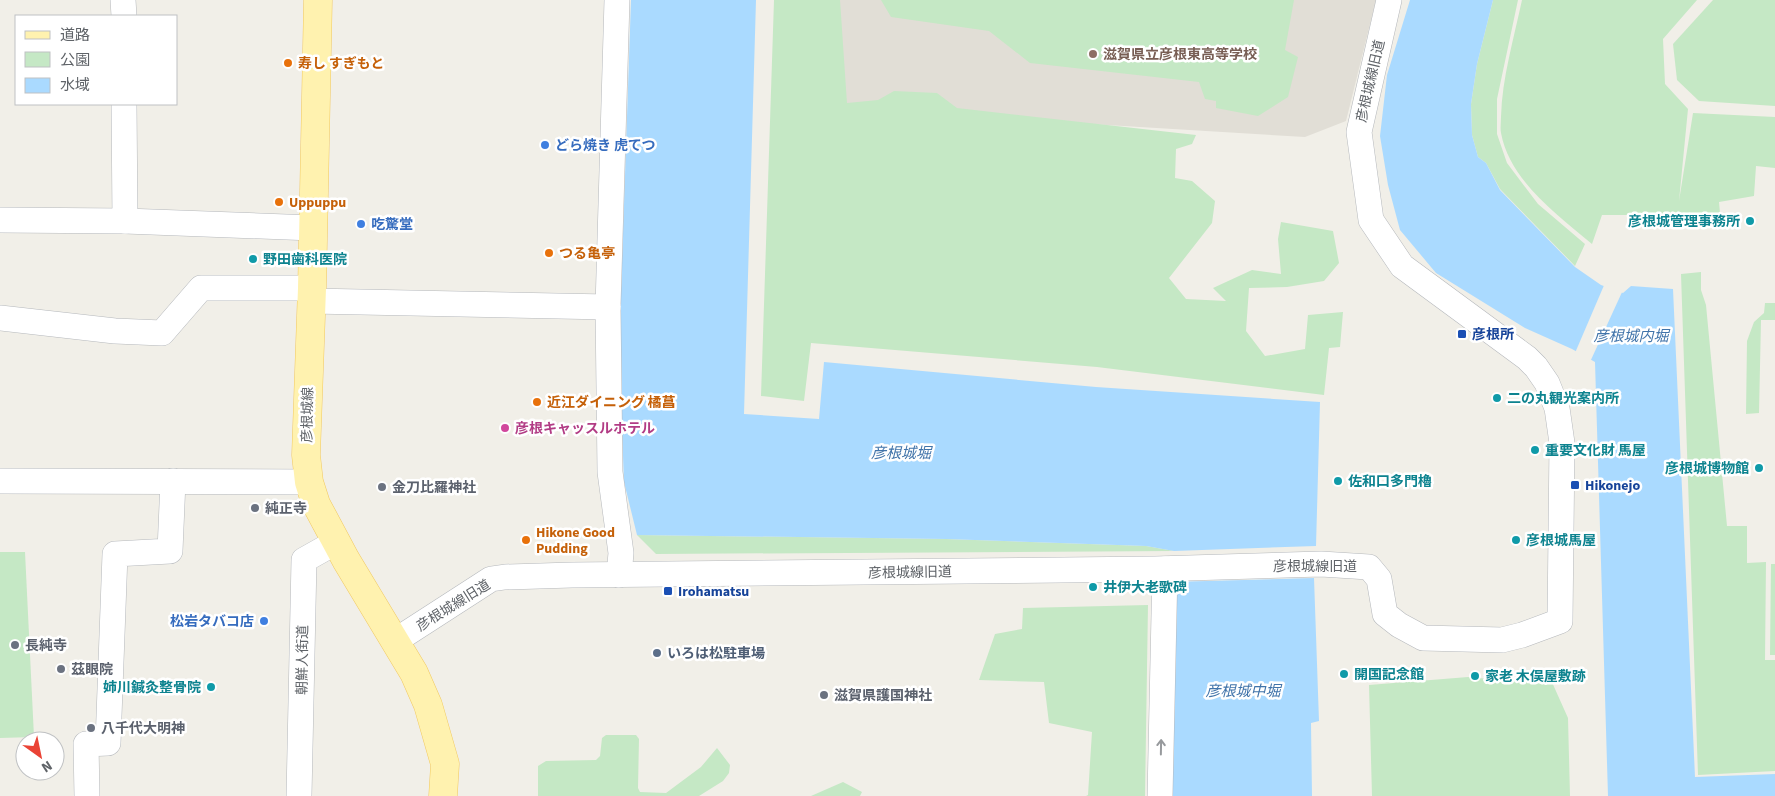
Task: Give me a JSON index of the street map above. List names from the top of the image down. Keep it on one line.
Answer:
{"streets":{"main road":["彦根城線"],"street":["彦根城線旧道","朝鮮人街道"]},"crossings":[["彦根城線旧道","彦根城線"],["彦根城線","朝鮮人街道"]],"water":["彦根城内堀","彦根城堀","彦根城中堀"],"places":{"other":["滋賀県立彦根東高等学校","寿し すぎもと","どら焼き 虎てつ","Uppuppu","彦根城管理事務所","吃驚堂","つる亀亭","野田歯科医院","二の丸観光案内所","近江ダイニング 橘菖","彦根キャッスルホテル","重要文化財 馬屋","彦根城博物館","佐和口多門櫓","金刀比羅神社","純正寺","Hikone Good Pudding","彦根城馬屋","井伊大老歌碑","松岩タバコ店","長純寺","いろは松駐車場","茲眼院","開国記念館","家老 木俣屋敷跡","姉川鍼灸整骨院","滋賀県護国神社","八千代大明神"],"transit":["彦根所","Hikonejo","Irohamatsu"]},"legend":["道路","公園","水域"],"north":"bottom right"}
